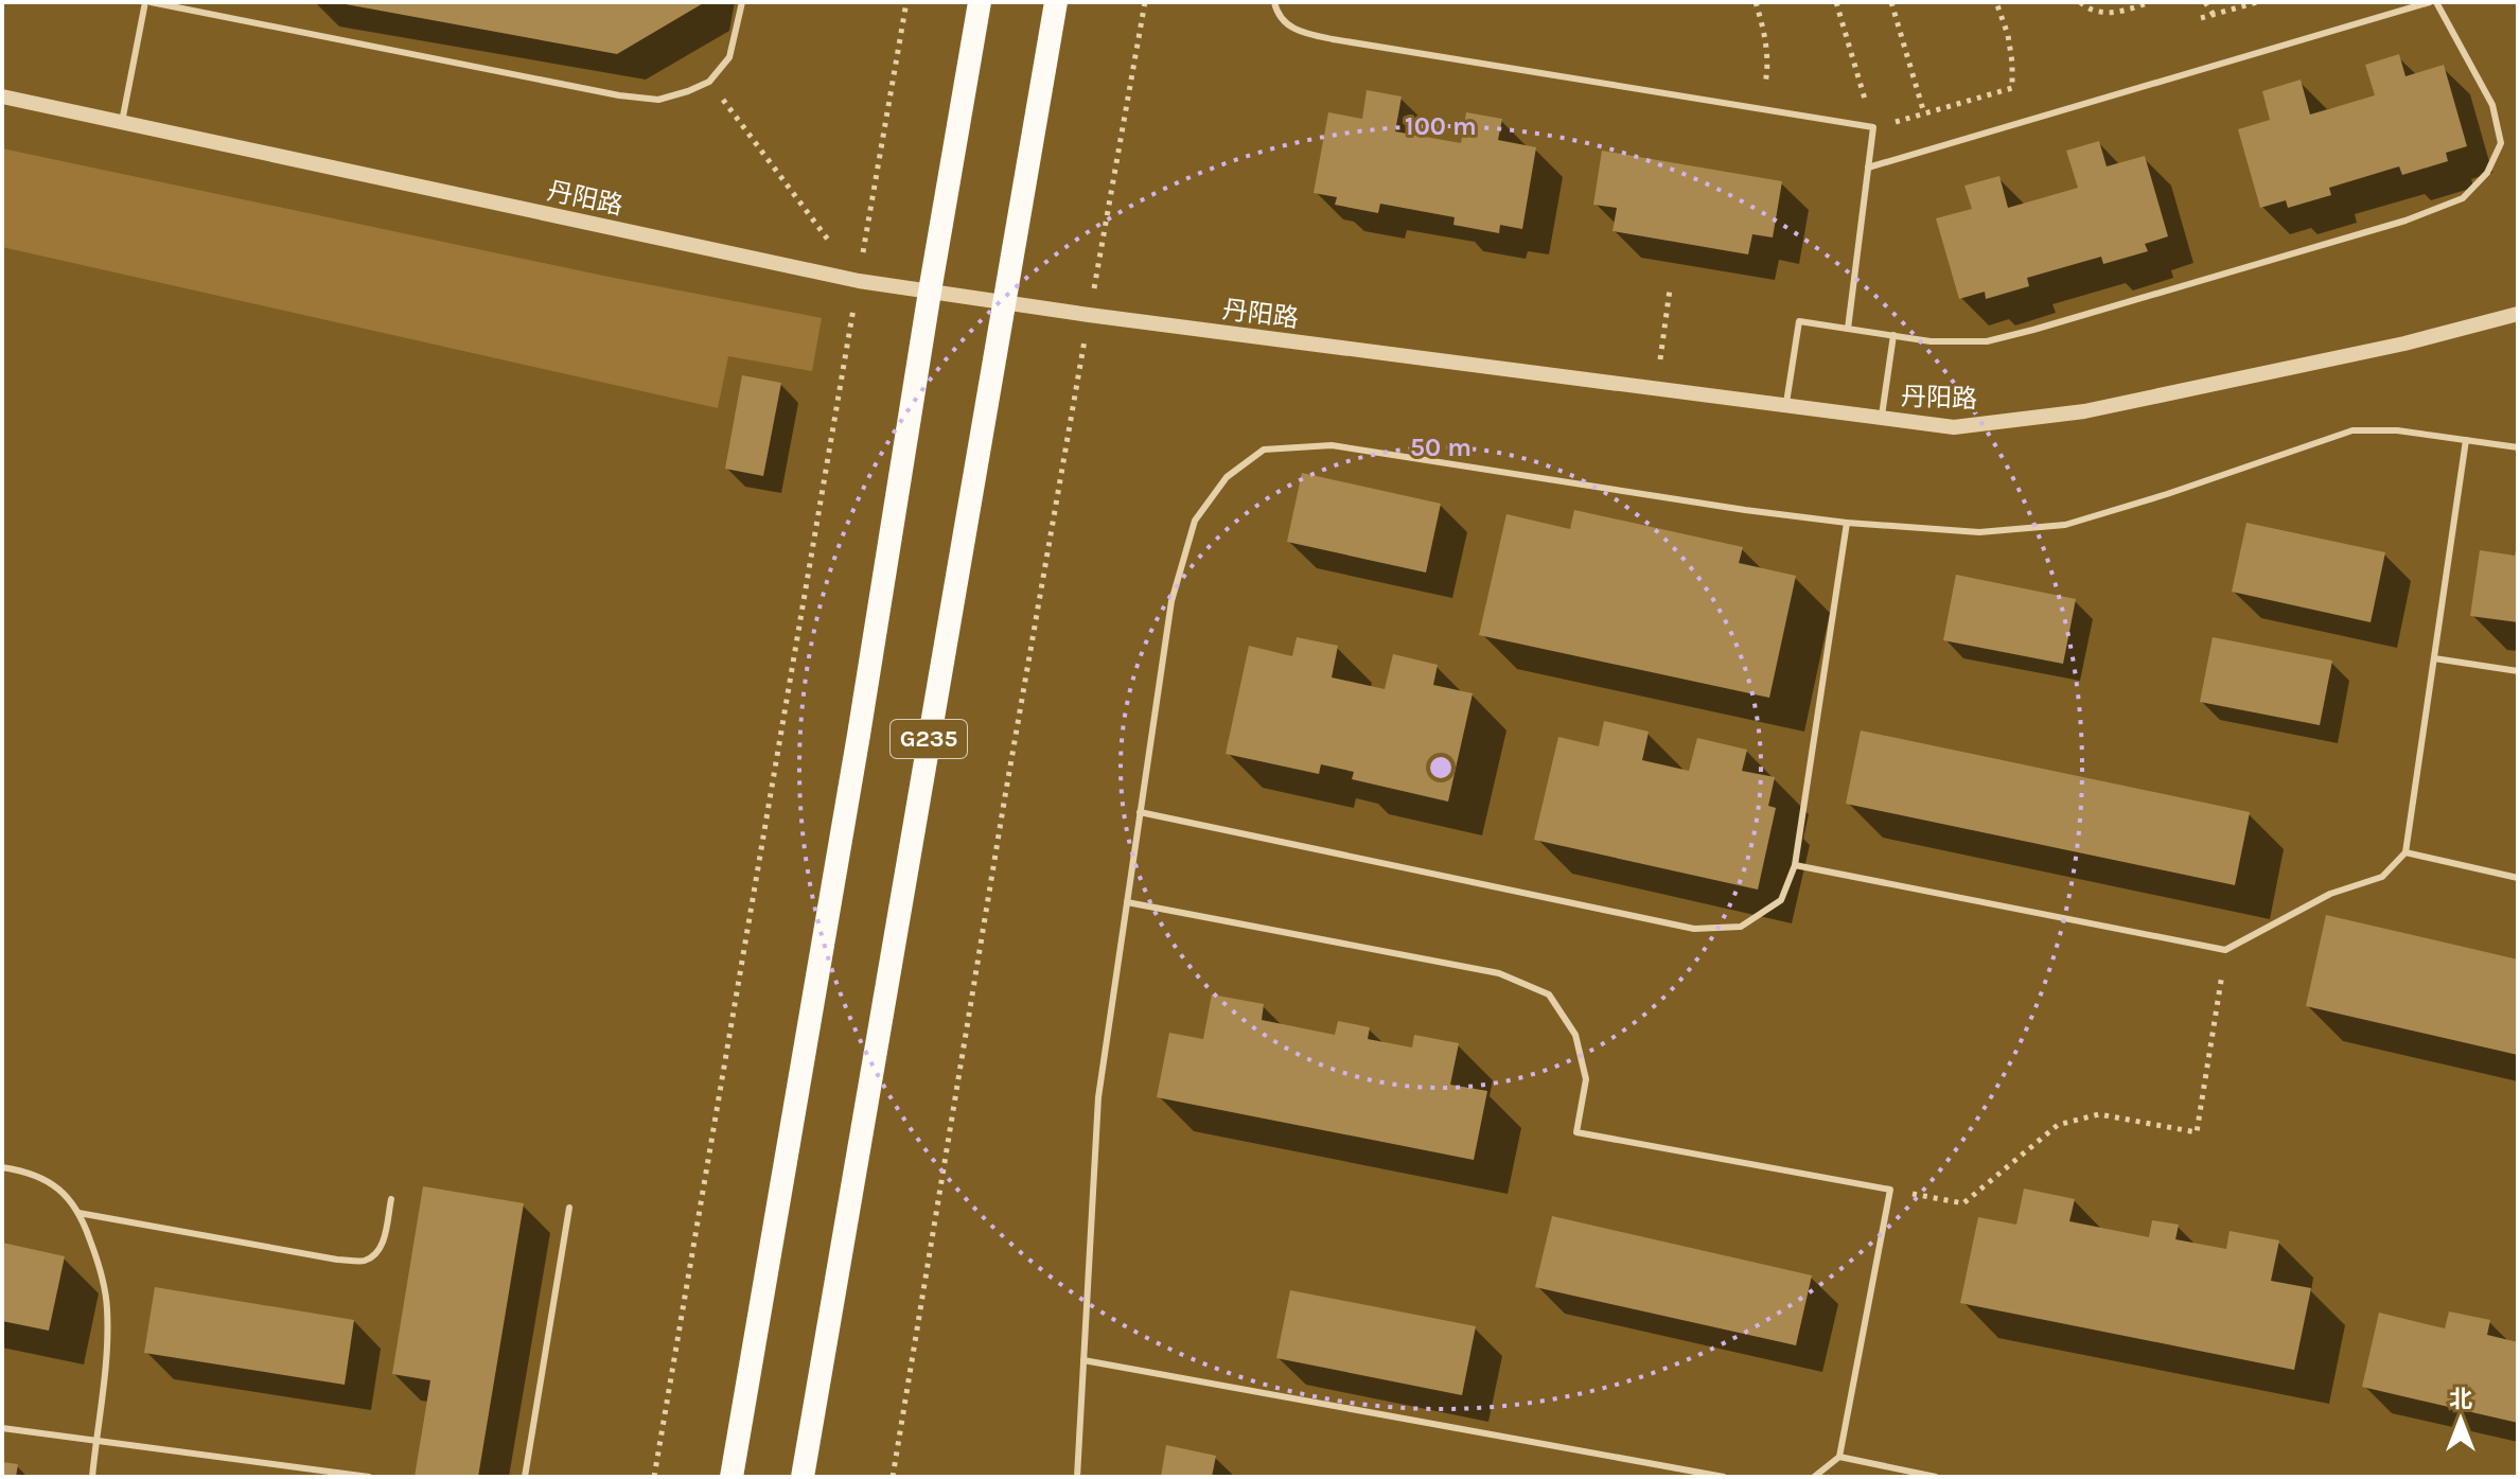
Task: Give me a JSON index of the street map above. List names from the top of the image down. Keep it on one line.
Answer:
{"streets":{"highway":["G235"],"street":["丹阳路"]},"crossings":[["丹阳路","G235"]],"north":"top","rings":["100 m","50 m"]}
